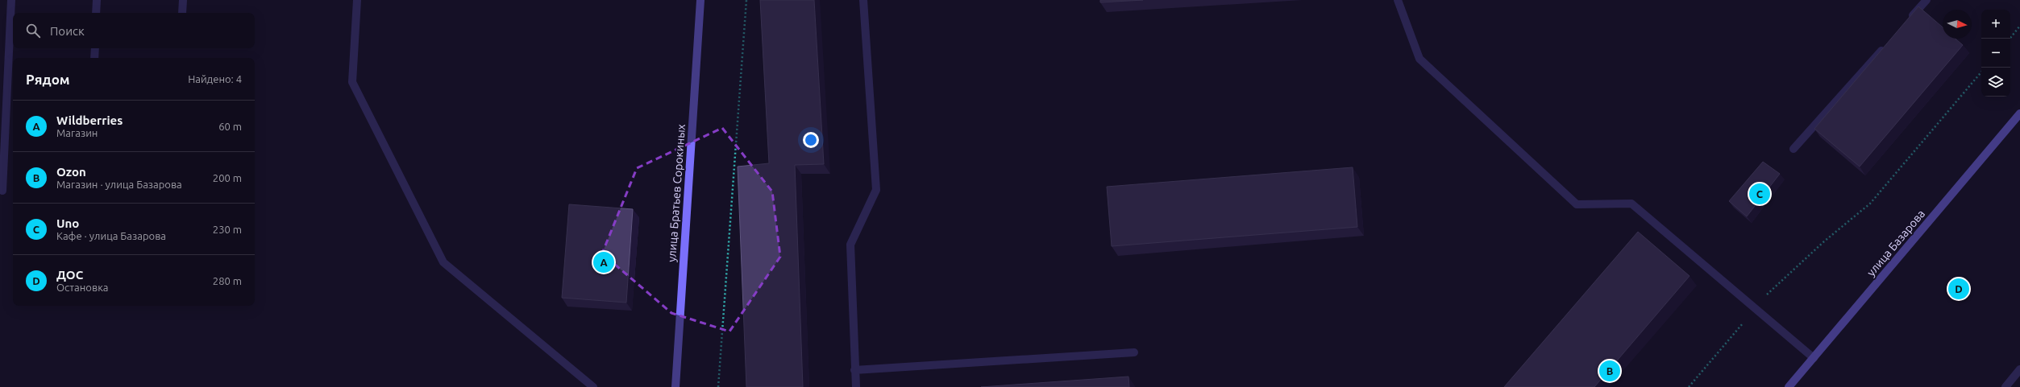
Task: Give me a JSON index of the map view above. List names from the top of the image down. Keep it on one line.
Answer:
{"streets":{"street":["улица Братьев Сорокиных","улица Базарова"]},"north":"right","page":{"map_buttons":["+","−"],"search":"Поиск","heading":["Рядом","Найдено: 4"],"list":[{"mark":"A","name":"Wildberries","note":"Магазин","value":"60 m"},{"mark":"B","name":"Ozon","note":"Магазин · улица Базарова","value":"200 m"},{"mark":"C","name":"Uno","note":"Кафе · улица Базарова","value":"230 m"},{"mark":"D","name":"ДОС","note":"Остановка","value":"280 m"}],"pins":["C","A","D","B"]}}
